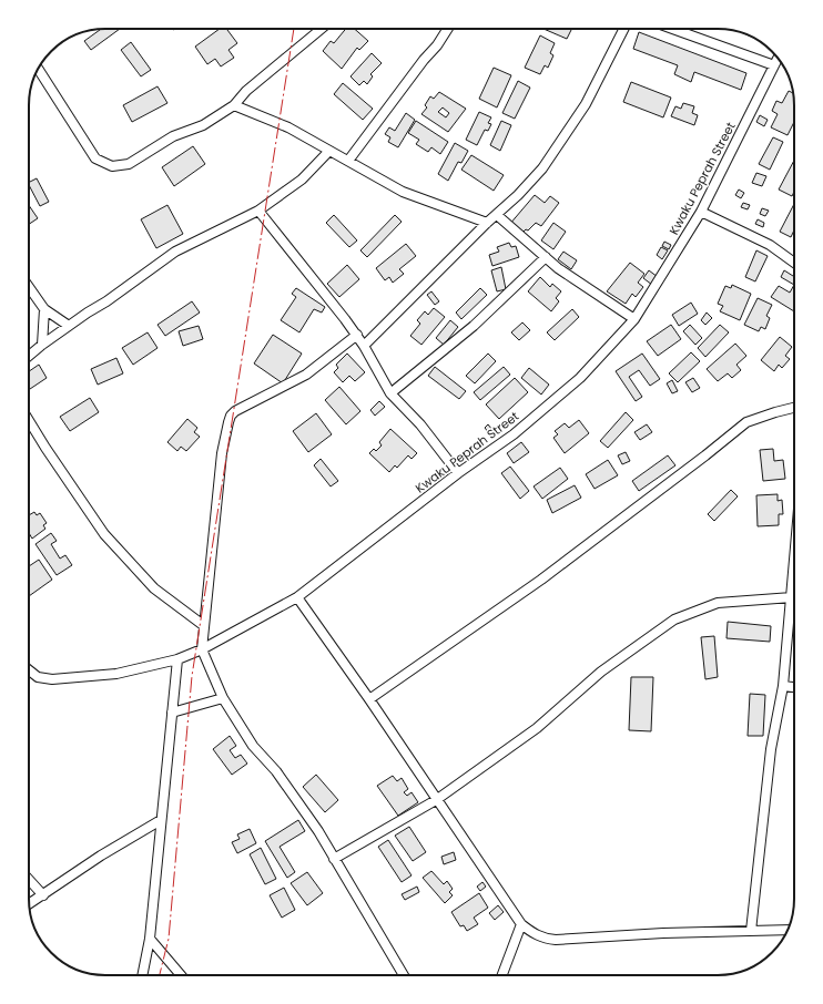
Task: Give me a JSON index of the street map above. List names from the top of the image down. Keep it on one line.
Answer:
{"streets":{"street":["Kwaku Peprah Street"]}}
